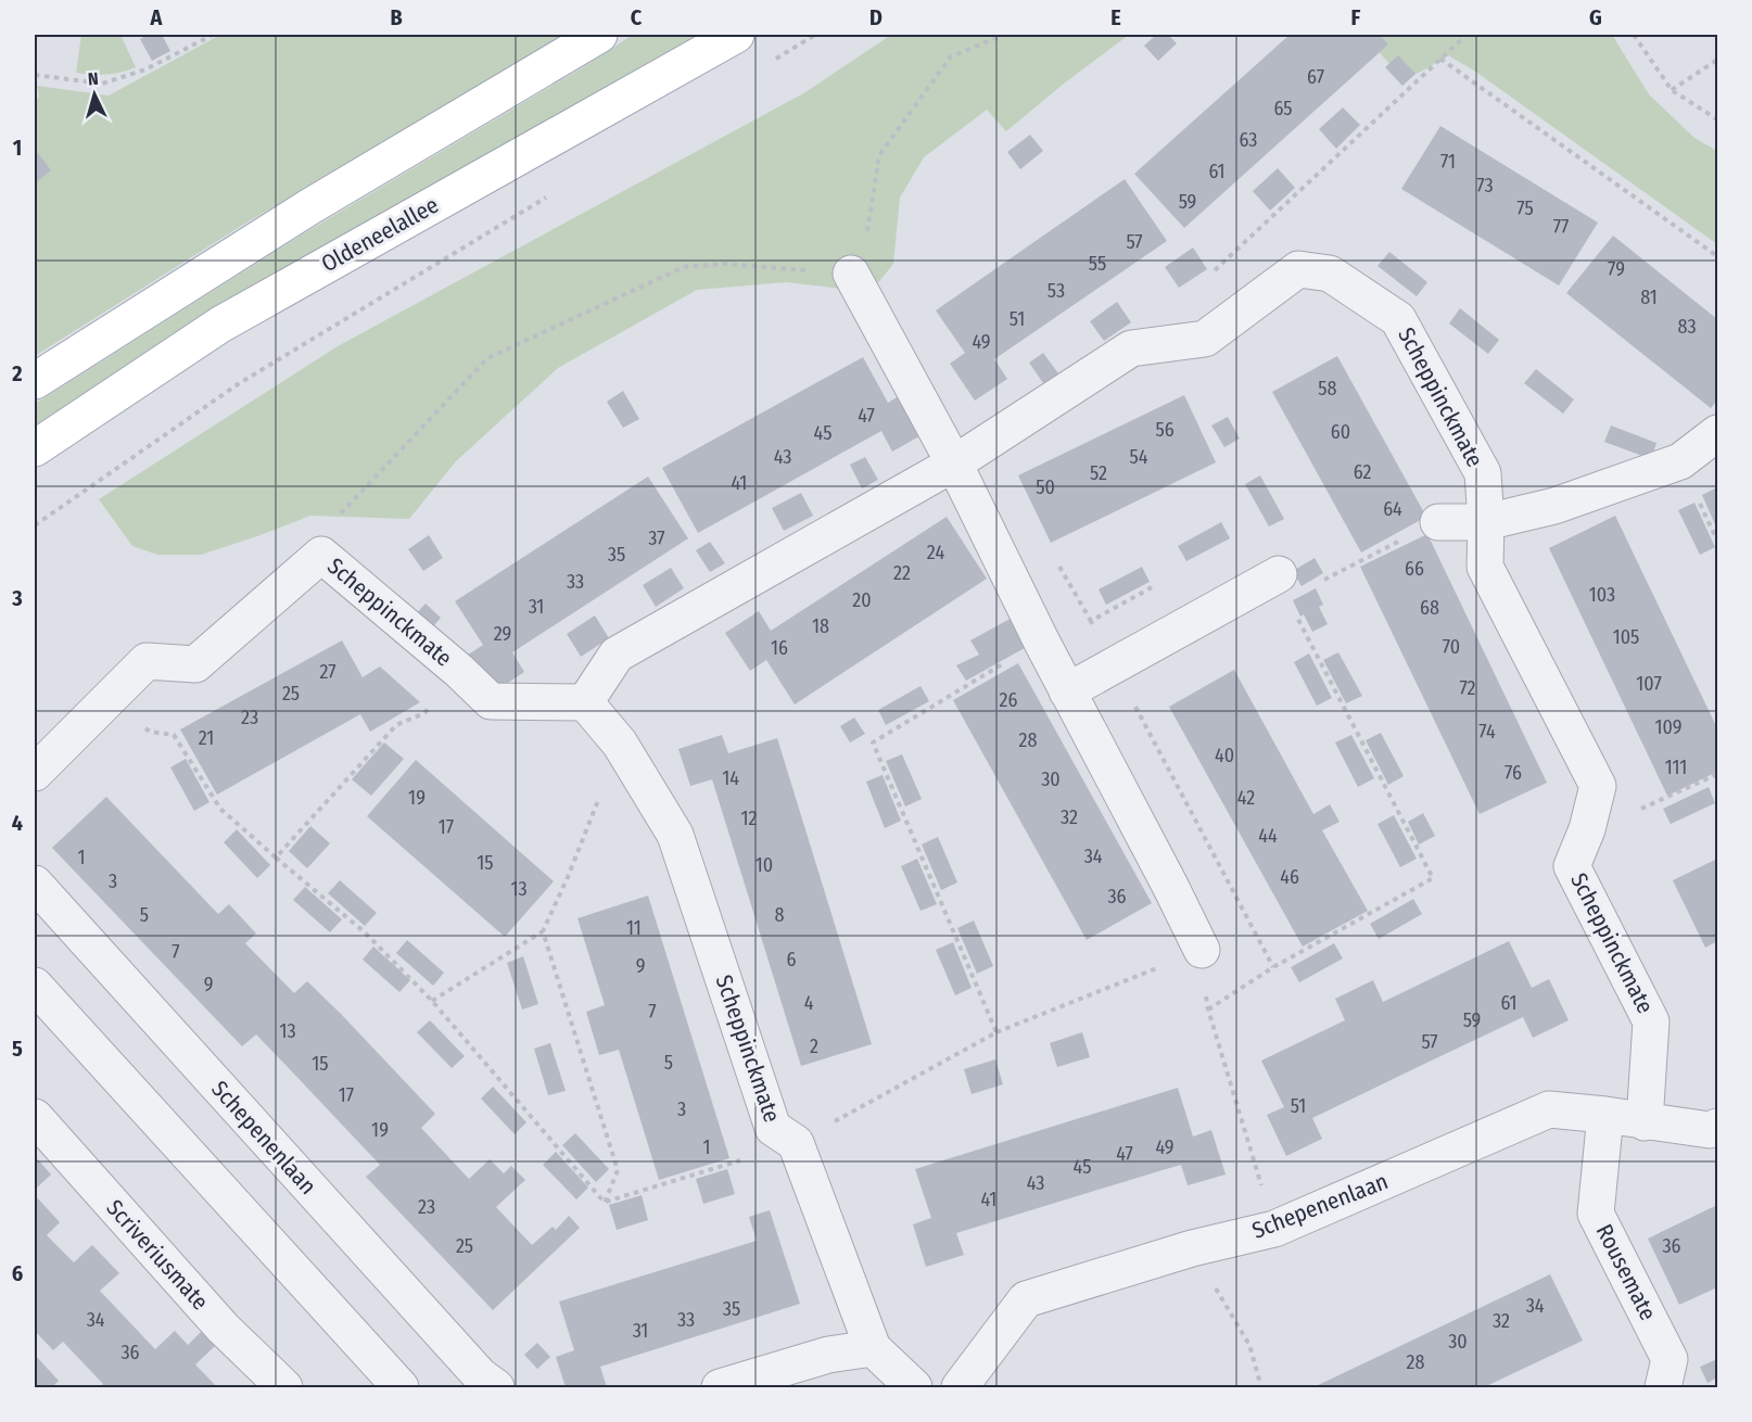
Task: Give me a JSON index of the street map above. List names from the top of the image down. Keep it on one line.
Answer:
{"streets":{"main road":["Oldeneelallee"],"street":["Scheppinckmate","Schepenenlaan","Scriveriusmate","Rousemate"]},"crossings":[["Scheppinckmate","Schepenenlaan"],["Schepenenlaan","Rousemate"]],"house_numbers":["67","65","63","71","61","73","59","75","77","57","55","79","53","81","51","83","49","58","47","56","60","45","43","54","62","52","41","50","64","37","24","35","66","22","33","103","20","31","68","18","29","105","70","16","27","107","72","25","26","23","109","74","21","28","40","111","76","14","30","19","42","32","12","17","44","34","1","15","10","46","3","13","36","5","8","11","7","6","9","9","4","61","7","59","13","57","2","5","15","17","51","3","19","1","49","47","45","43","41","23","25","36","34","35","34","33","32","31","30","36","28"],"north":"top","grid":{"columns":["A","B","C","D","E","F","G"],"rows":["1","2","3","4","5","6"]}}
